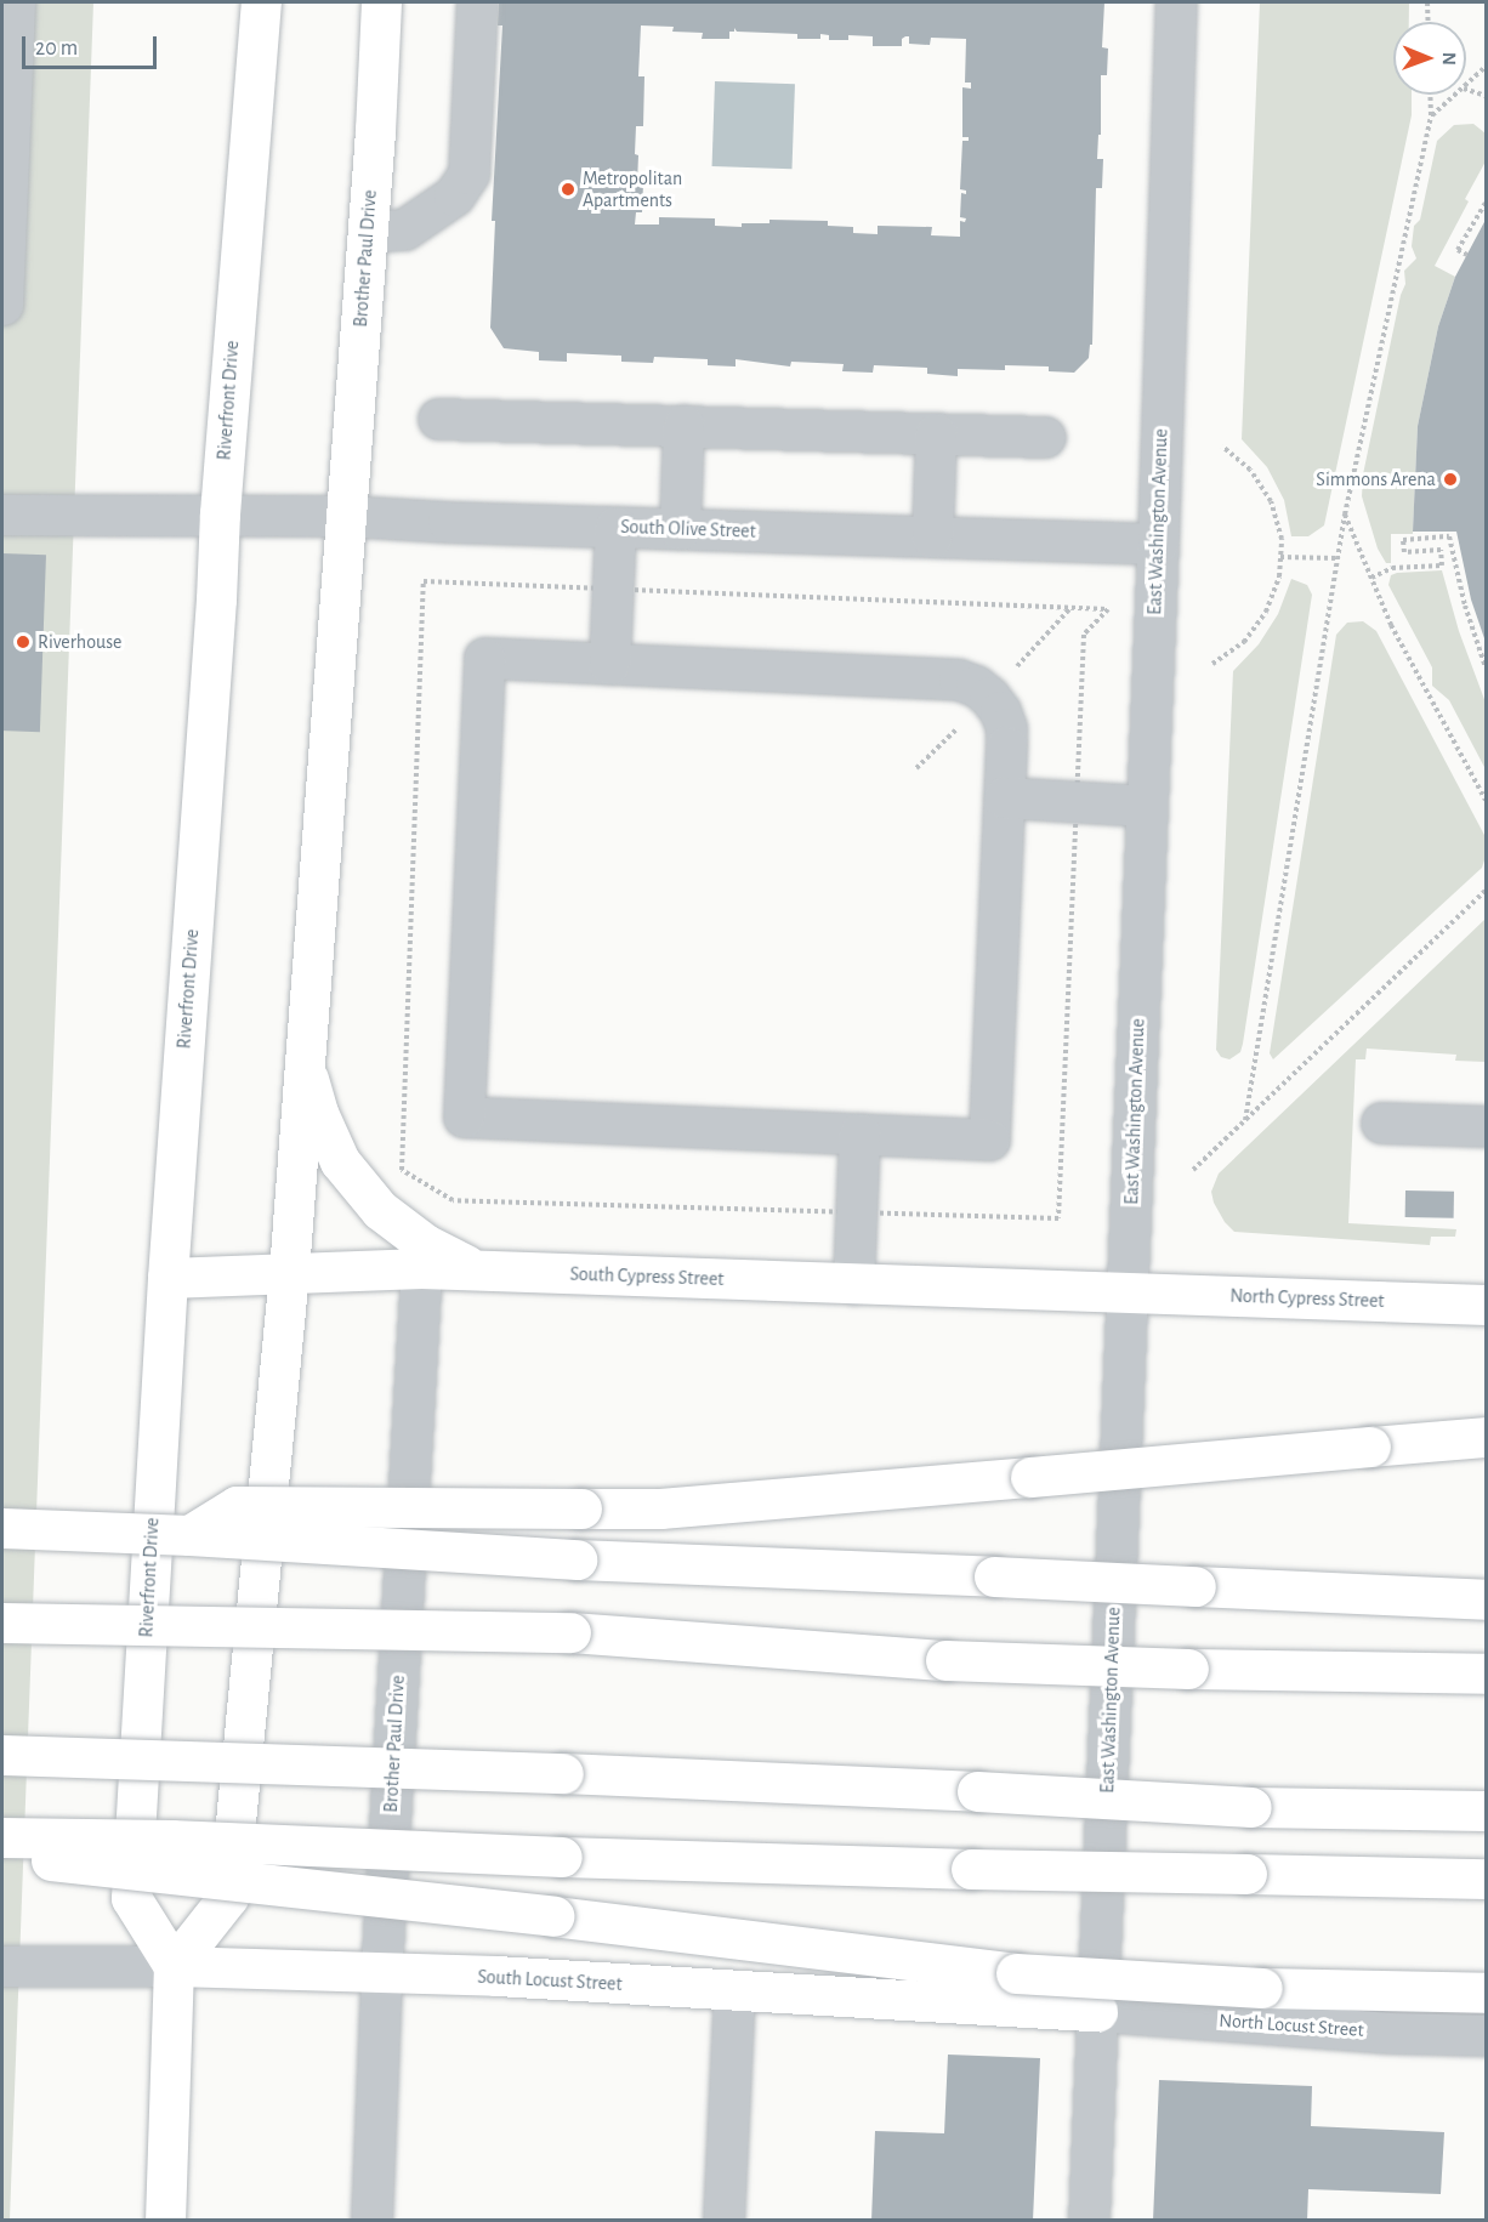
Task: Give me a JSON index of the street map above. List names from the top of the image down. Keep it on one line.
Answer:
{"streets":{"main road":["Brother Paul Drive","Riverfront Drive","South Cypress Street","North Cypress Street","South Locust Street"],"street":["East Washington Avenue","South Olive Street","North Locust Street"]},"crossings":[["Brother Paul Drive","South Olive Street"],["Brother Paul Drive","South Cypress Street"],["Brother Paul Drive","South Locust Street"],["Riverfront Drive","South Olive Street"],["Riverfront Drive","South Cypress Street"],["Riverfront Drive","South Locust Street"],["East Washington Avenue","South Olive Street"],["East Washington Avenue","South Cypress Street"],["East Washington Avenue","North Cypress Street"],["East Washington Avenue","South Locust Street"],["East Washington Avenue","North Locust Street"],["South Cypress Street","North Cypress Street"],["South Locust Street","North Locust Street"]],"places":["Metropolitan Apartments","Simmons Arena","Riverhouse"],"scale_bar":"20 m","north":"right"}
